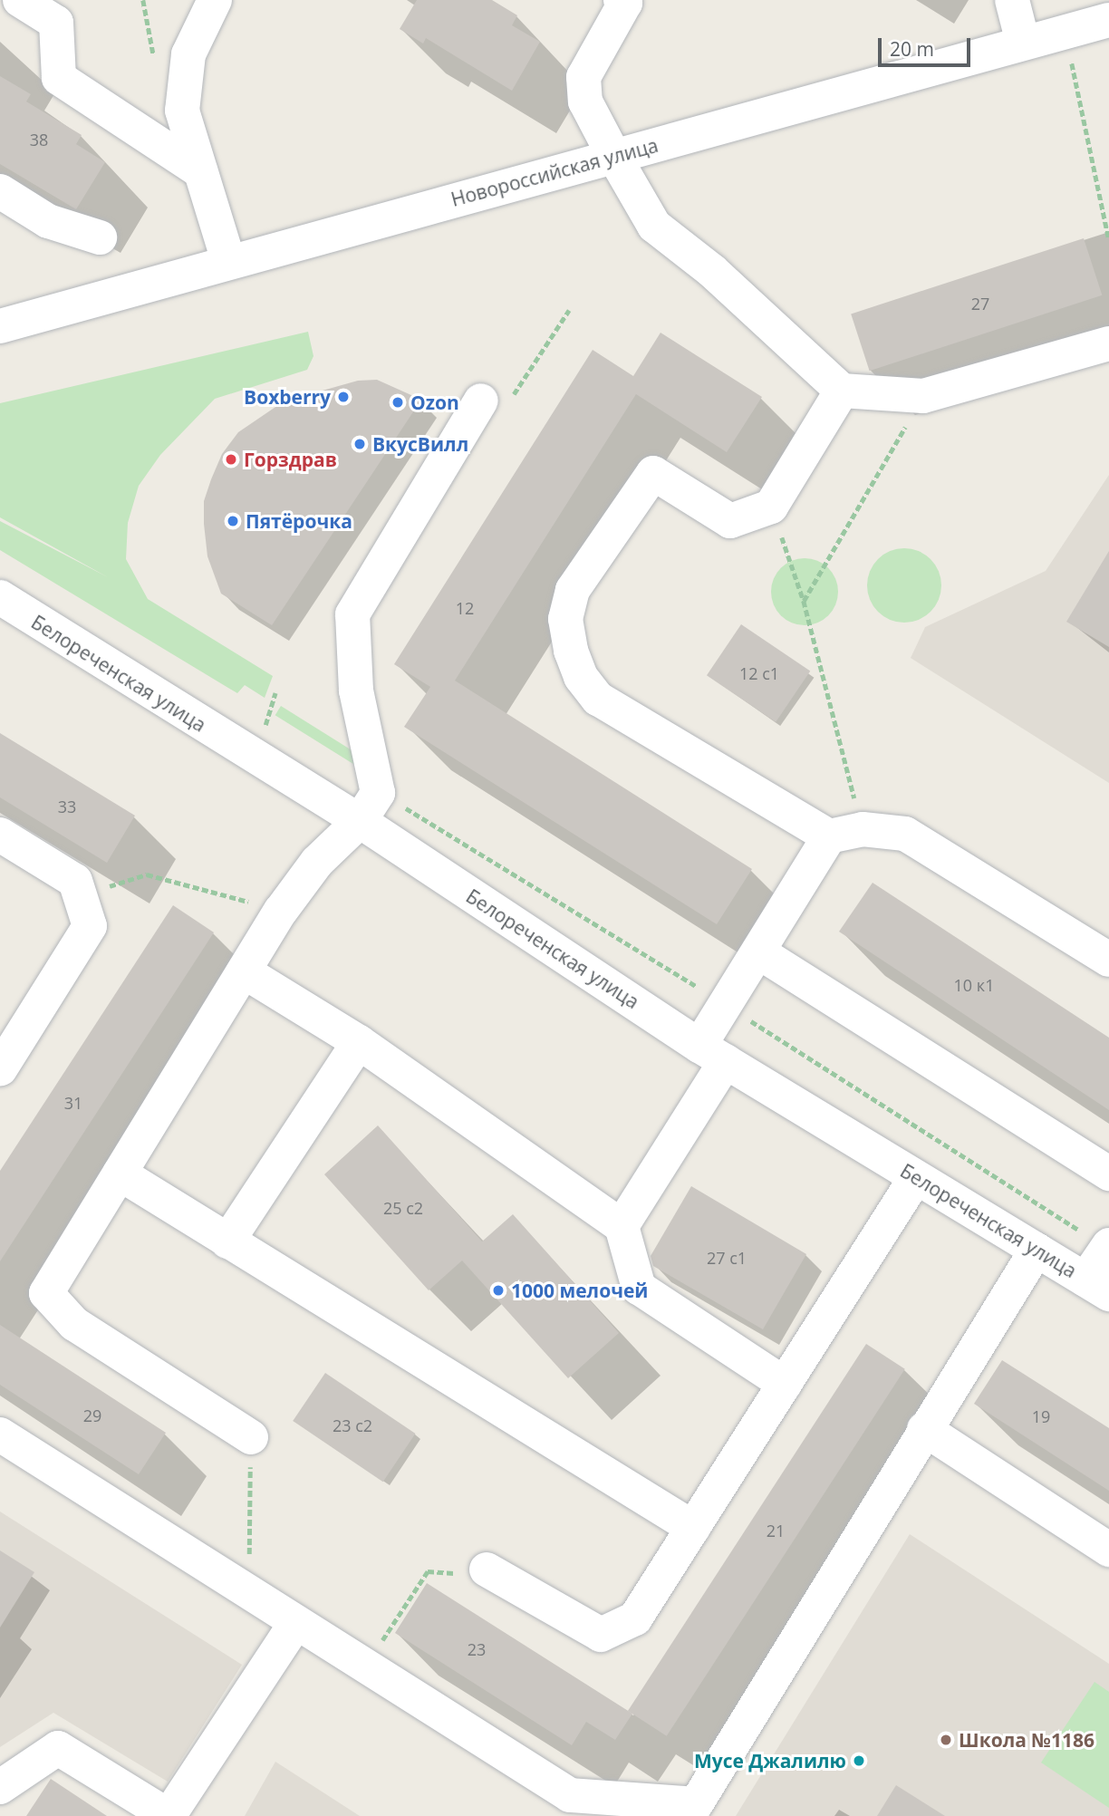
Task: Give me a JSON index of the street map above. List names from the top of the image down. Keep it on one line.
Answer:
{"streets":{"street":["Новороссийская улица","Белореченская улица"]},"places":["Boxberry","Ozon","ВкусВилл","Горздрав","Пятёрочка","1000 мелочей","Школа №1186","Мусе Джалилю"],"house_numbers":["38","27","12","12 с1","33","10 к1","31","25 с2","27 с1","29","19","23 с2","21","23"],"scale_bar":"20 m"}
